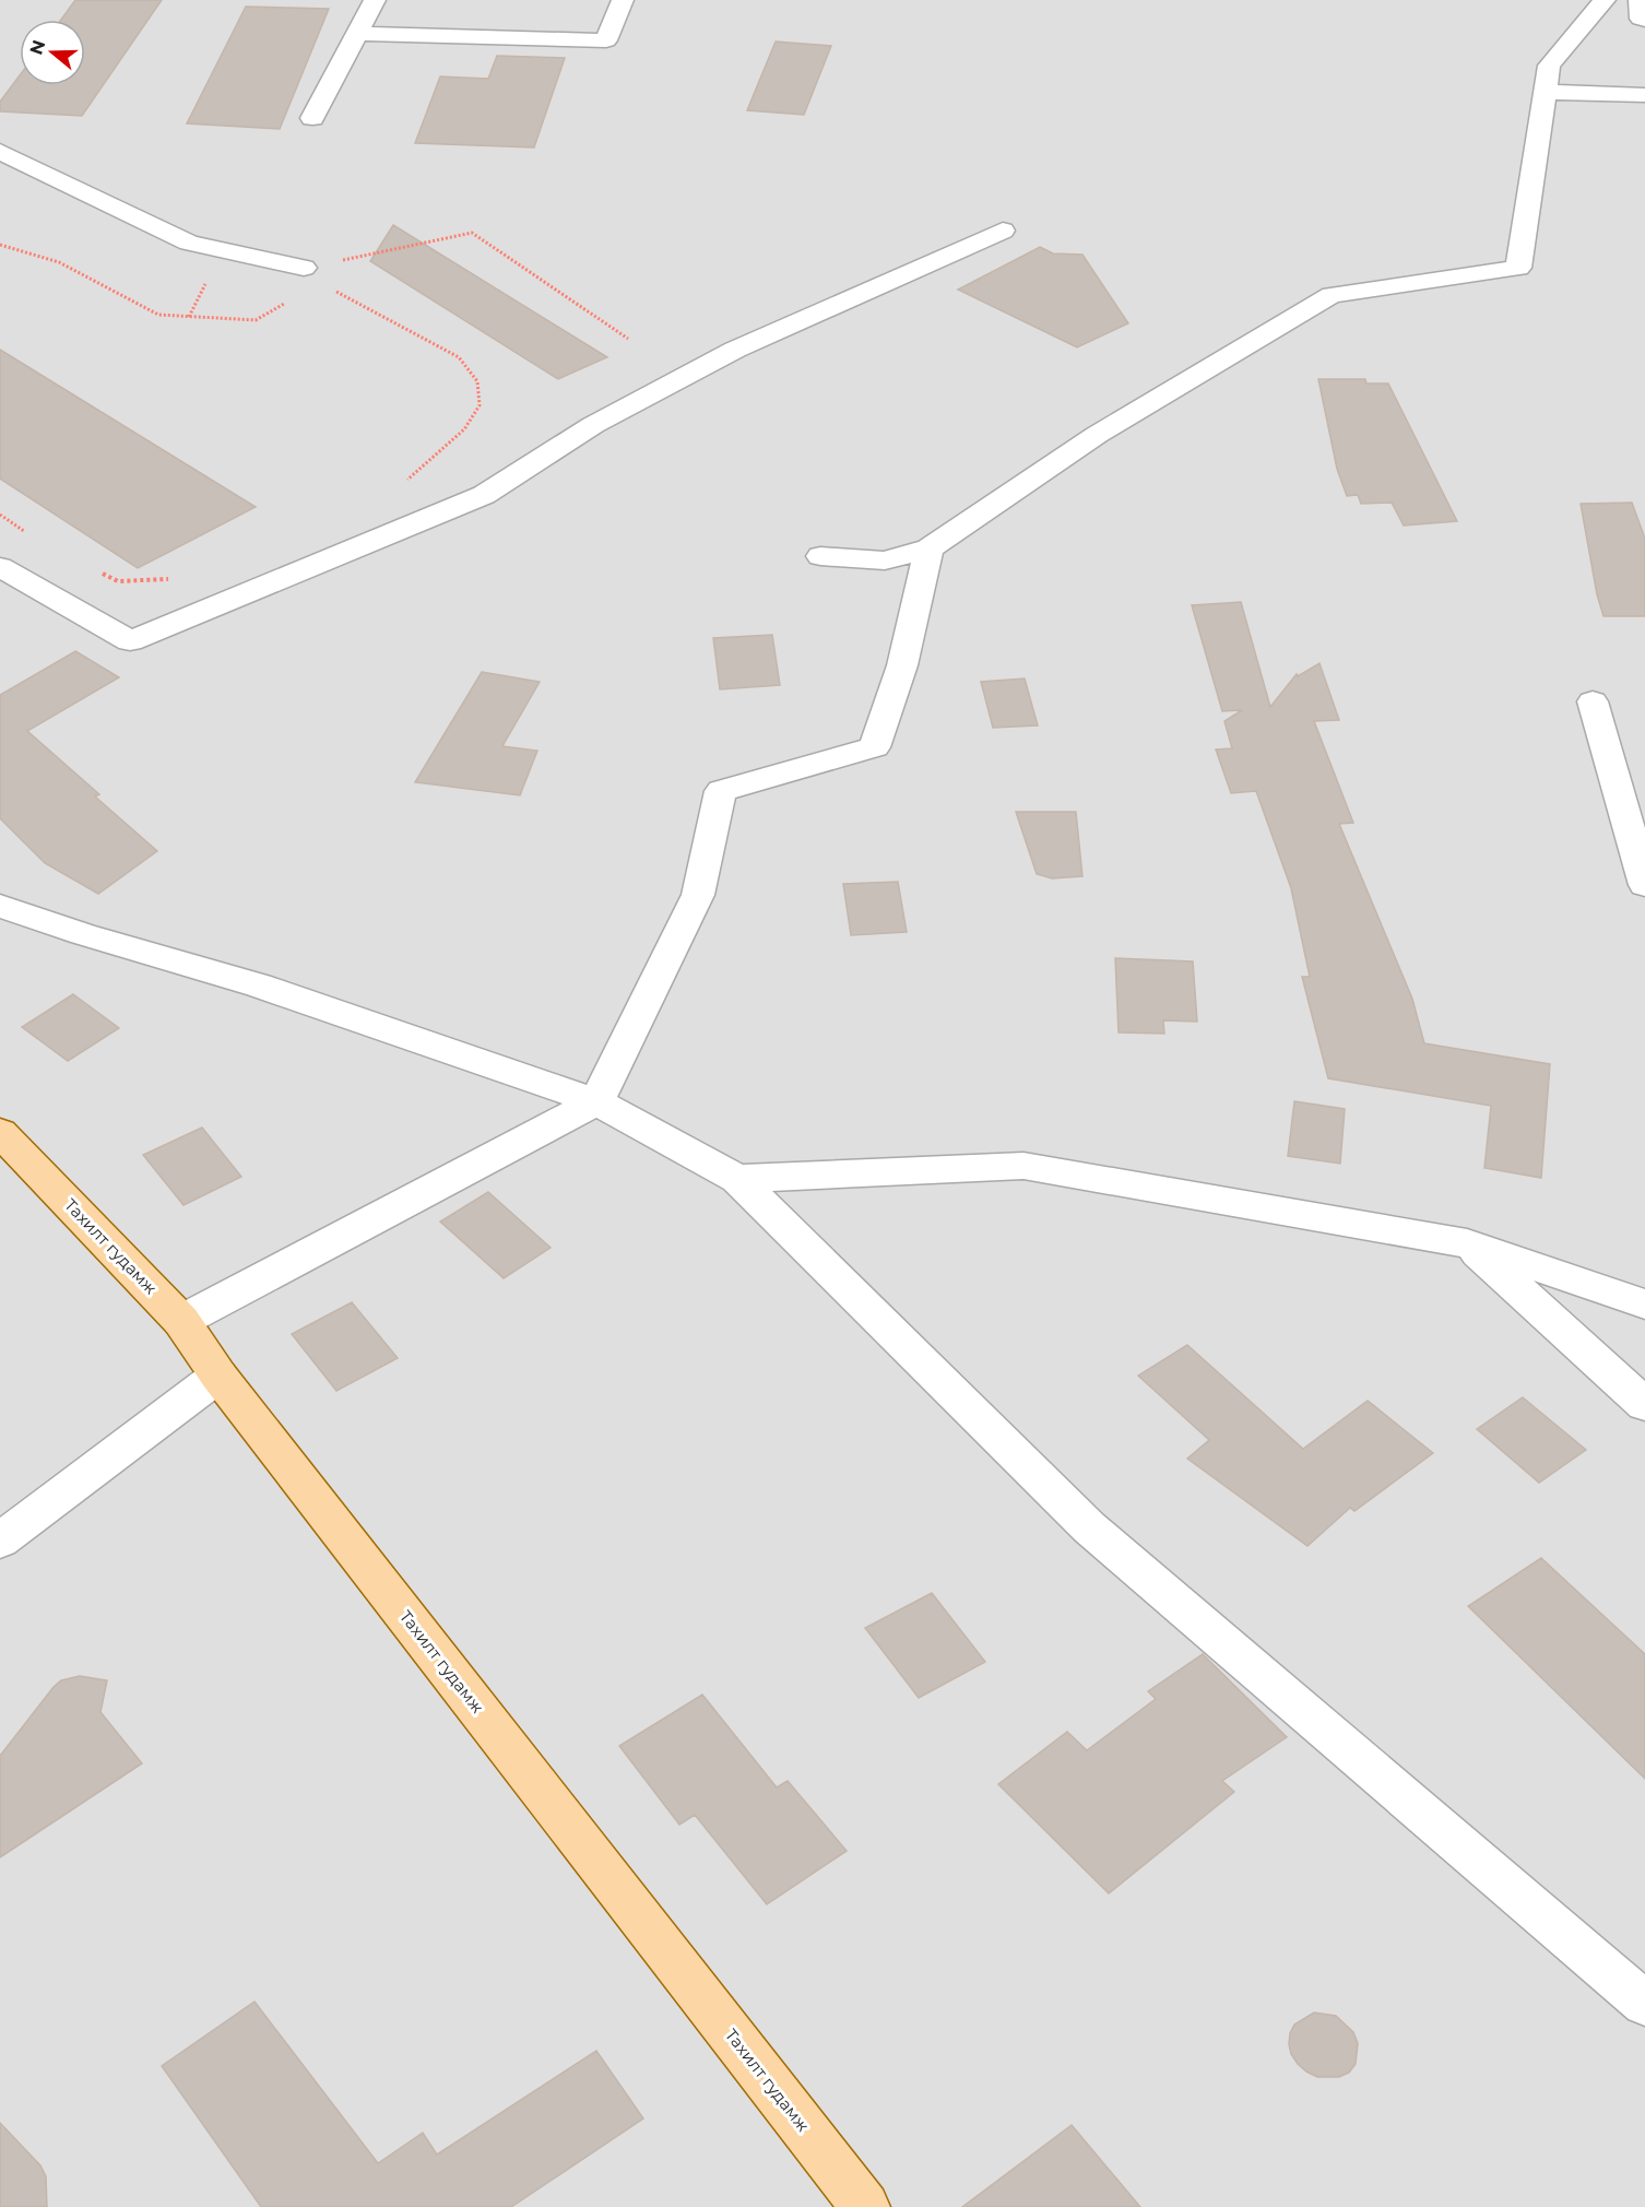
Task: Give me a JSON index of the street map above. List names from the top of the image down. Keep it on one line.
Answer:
{"streets":{"main road":["Тахилт гудамж"]},"north":"left"}
